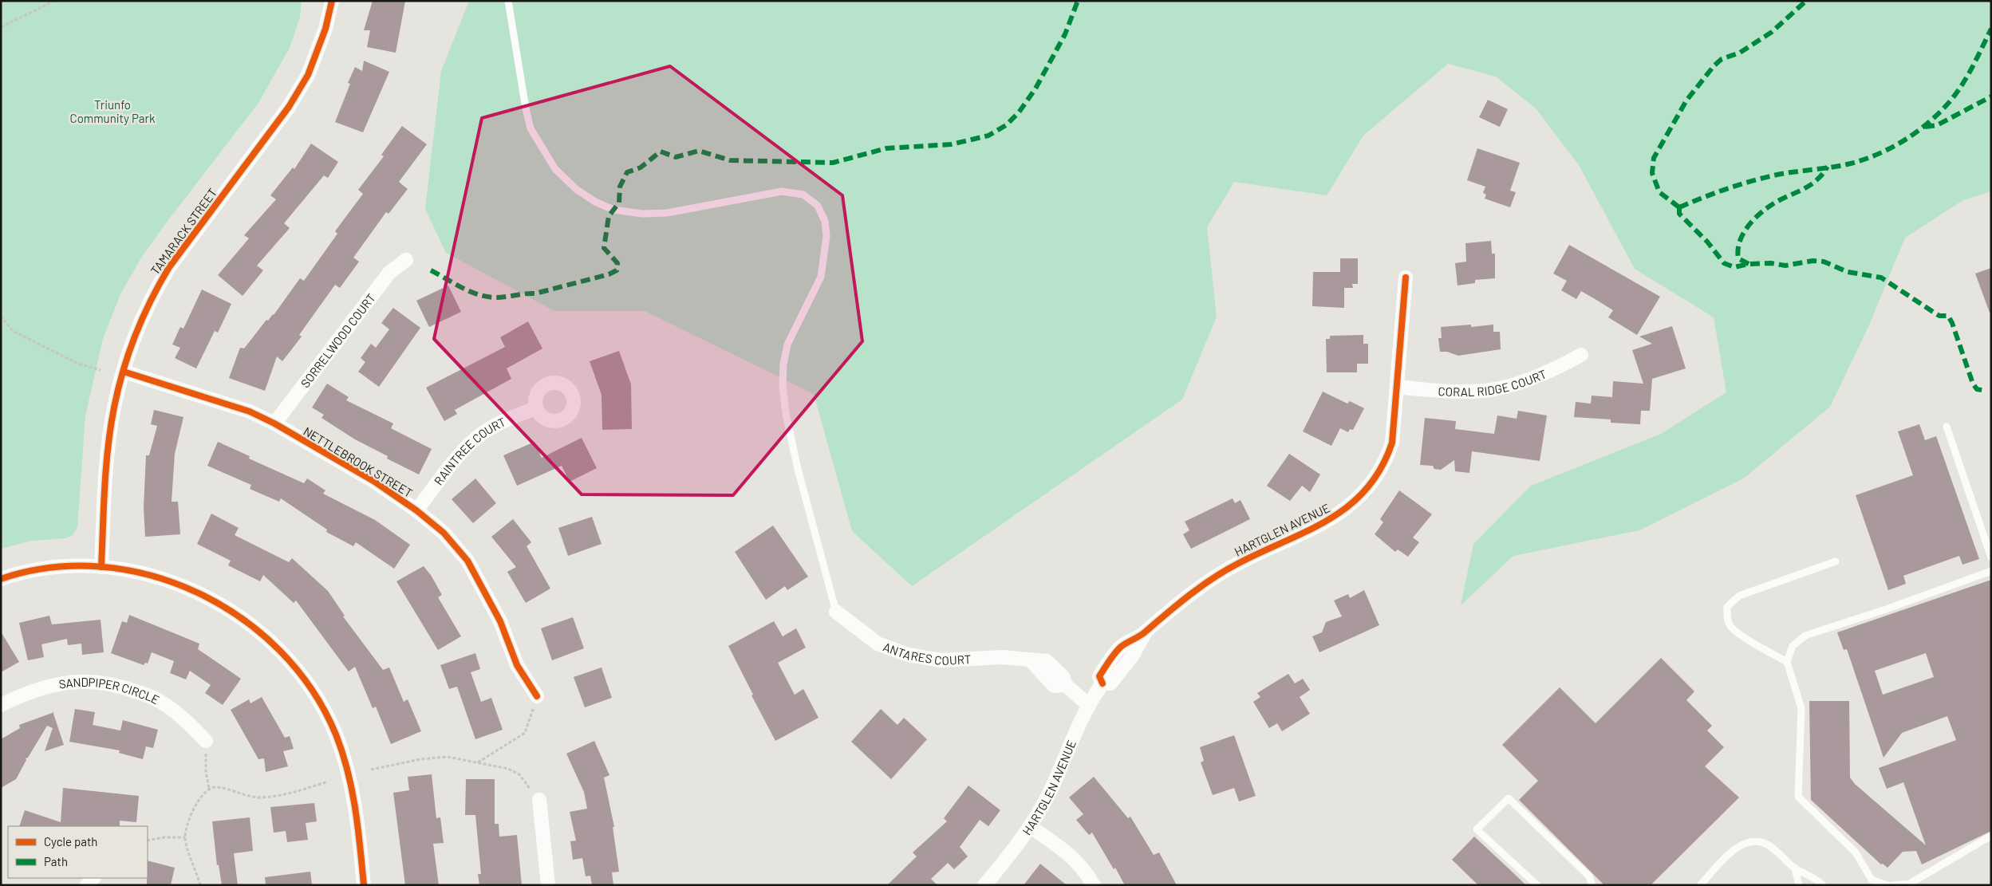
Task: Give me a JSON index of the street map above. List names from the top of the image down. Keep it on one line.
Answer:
{"streets":{"street":["TAMARACK STREET","SORRELWOOD COURT","CORAL RIDGE COURT","RAINTREE COURT","NETTLEBROOK STREET","HARTGLEN AVENUE","ANTARES COURT","SANDPIPER CIRCLE"]},"crossings":[["TAMARACK STREET","NETTLEBROOK STREET"],["SORRELWOOD COURT","NETTLEBROOK STREET"],["CORAL RIDGE COURT","HARTGLEN AVENUE"],["RAINTREE COURT","NETTLEBROOK STREET"],["HARTGLEN AVENUE","ANTARES COURT"]],"parks":["Triunfo Community Park"],"legend":["Cycle path","Path"]}
